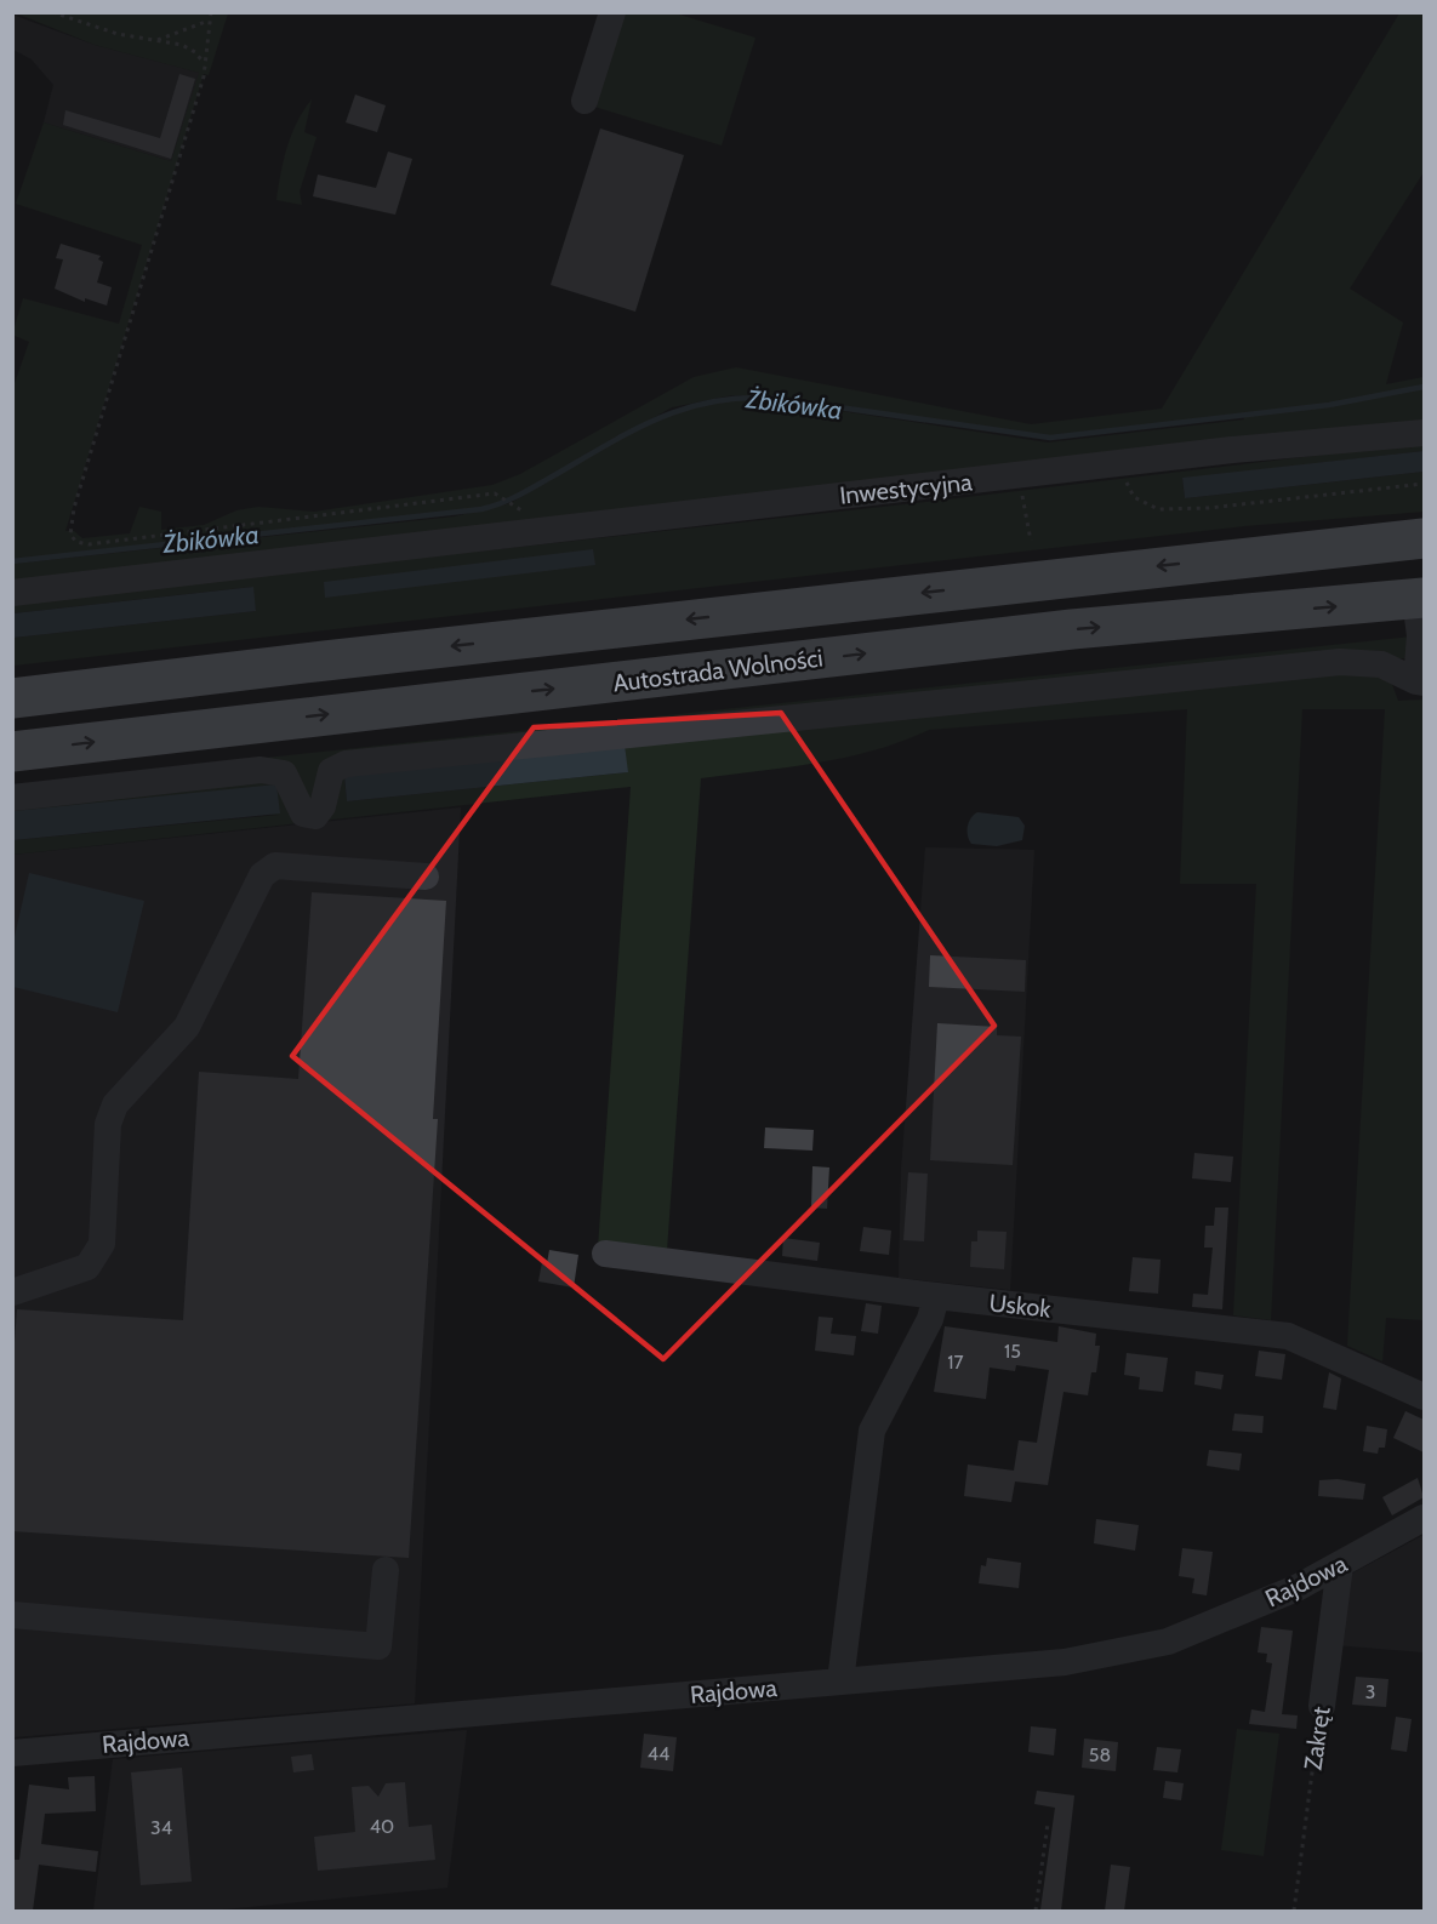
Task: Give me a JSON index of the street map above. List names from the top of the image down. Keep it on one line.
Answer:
{"streets":{"highway":["Autostrada Wolności"],"street":["Inwestycyjna","Uskok","Rajdowa","Zakręt"]},"crossings":[["Rajdowa","Zakręt"]],"water":["Żbikówka"],"house_numbers":["15","17","3","44","58","40","34"]}
